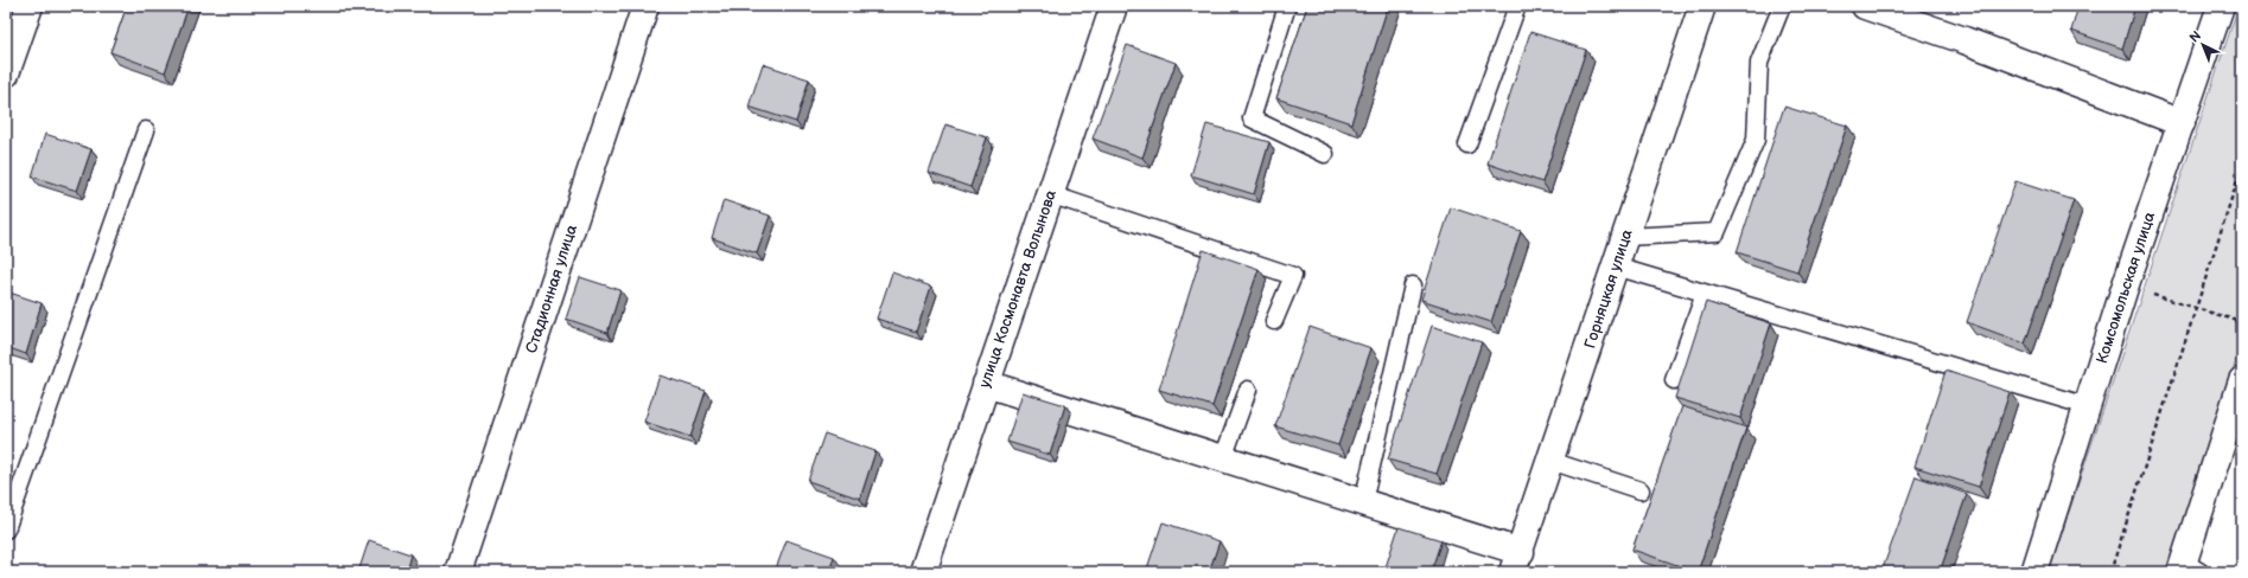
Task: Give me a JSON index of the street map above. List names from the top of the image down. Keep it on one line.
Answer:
{"streets":{"street":["Комсомольская улица","Стадионная улица","улица Космонавта Волынова","Горняцкая улица"]},"north":"top left"}
